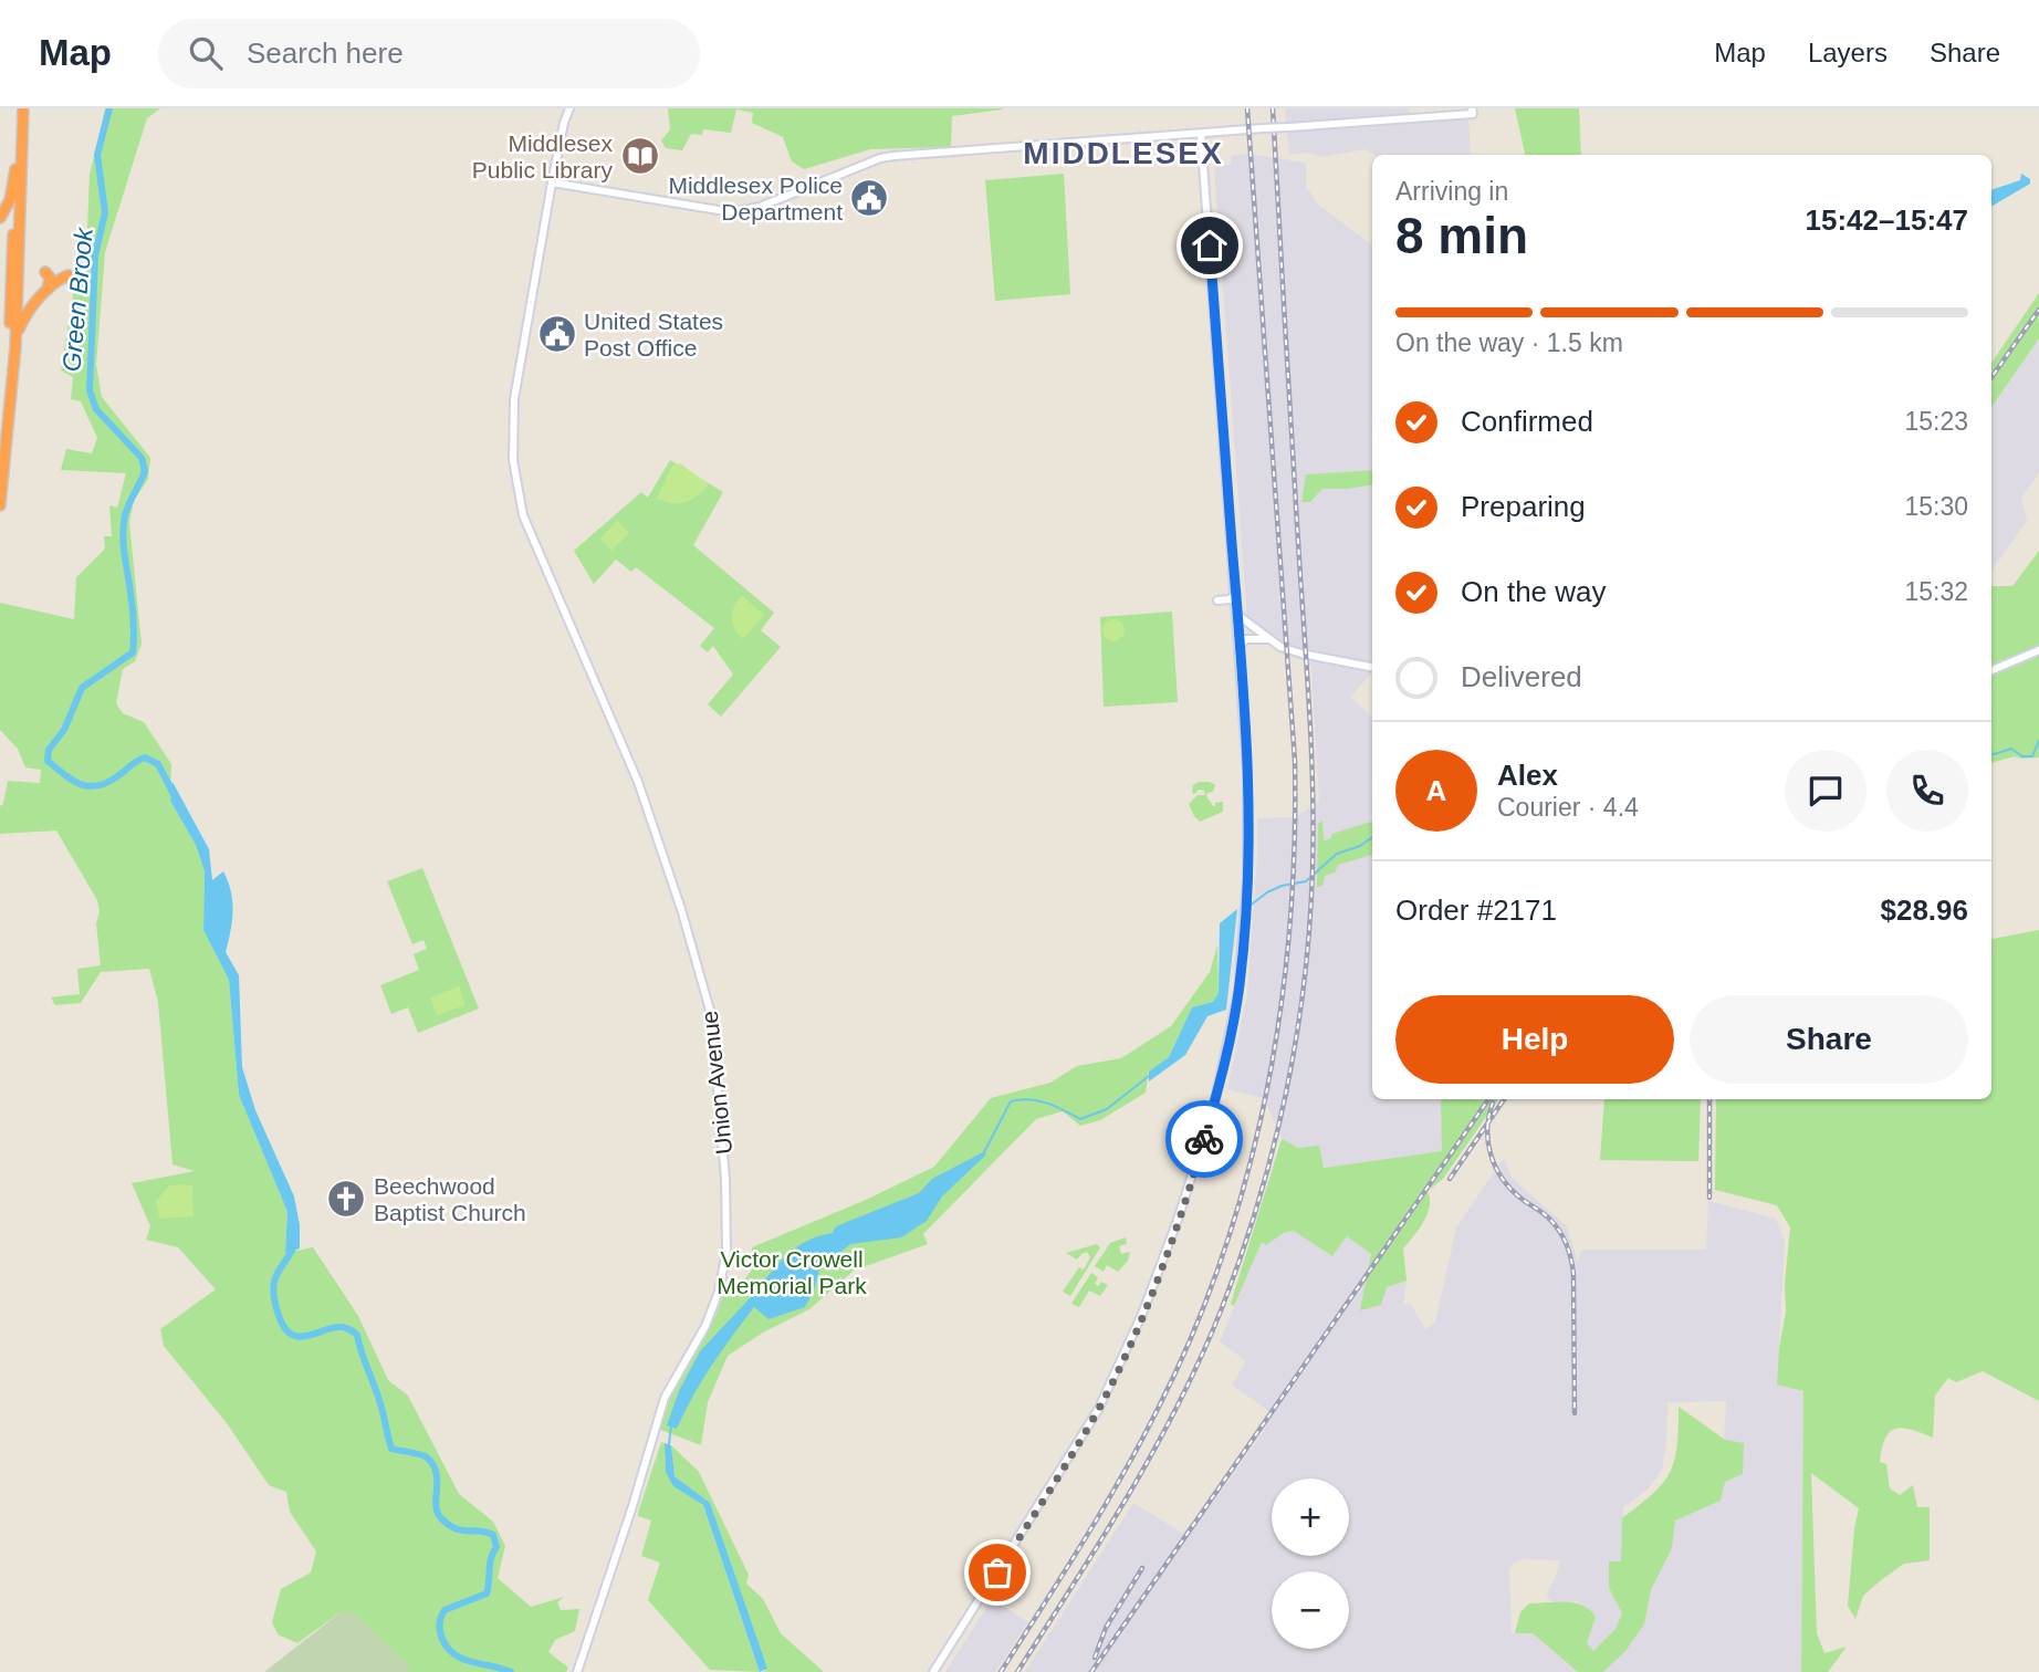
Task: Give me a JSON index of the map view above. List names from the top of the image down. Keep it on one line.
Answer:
{"streets":{"main road":["Union Avenue"]},"districts":["MIDDLESEX"],"water":["Green Brook"],"parks":["Victor Crowell Memorial Park"],"places":{"library":["Middlesex Public Library"],"public building":["Middlesex Police Department","United States Post Office"],"church":["Beechwood Baptist Church"]},"page":{"header":"Map","search":"Search here","nav":["Map","Layers","Share"],"heading":["8 min","Arriving in","15:42–15:47"],"panel":["Alex","Courier · 4.4","Order #2171","$28.96"],"bar":"On the way · 1.5 km","list":[["Confirmed","15:23"],["Preparing","15:30"],["On the way","15:32"],"Delivered"],"round":"A","buttons":["Help","Share"],"map_buttons":["+","−"]}}
